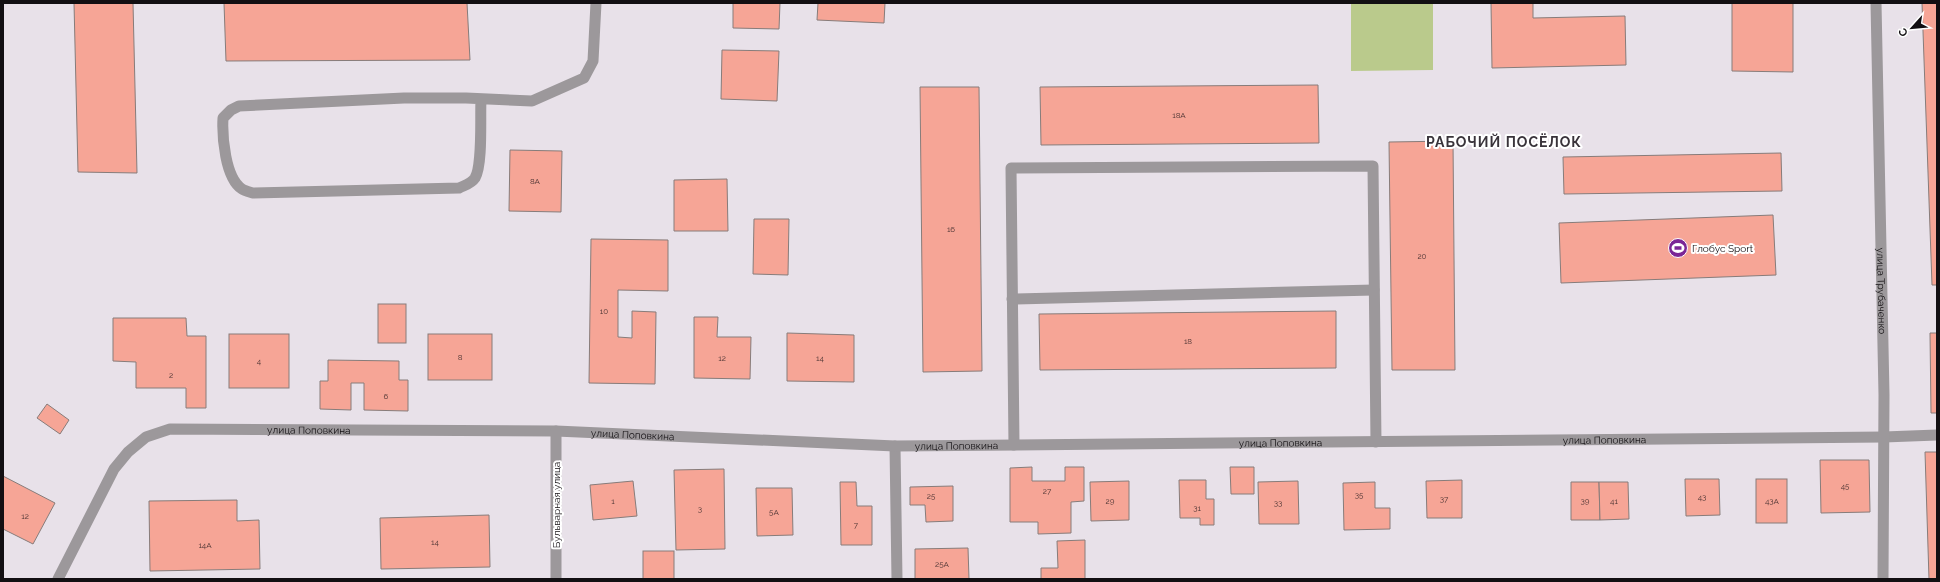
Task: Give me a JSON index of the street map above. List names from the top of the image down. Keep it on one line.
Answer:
{"streets":{"street":["улица Трубаченко","улица Поповкина","Бульварная улица"]},"crossings":[["улица Трубаченко","улица Поповкина"],["улица Поповкина","Бульварная улица"]],"districts":["РАБОЧИЙ ПОСЁЛОК"],"places":{"sports":["Глобус Sport"]},"house_numbers":["18А","8А","16","20","10","18","8","12","14","4","2","6","45","27","35","25","43","37","1","29","39","41","43А","33","31","3","5А","12","7","14","14А","25А"],"north":"bottom left"}
